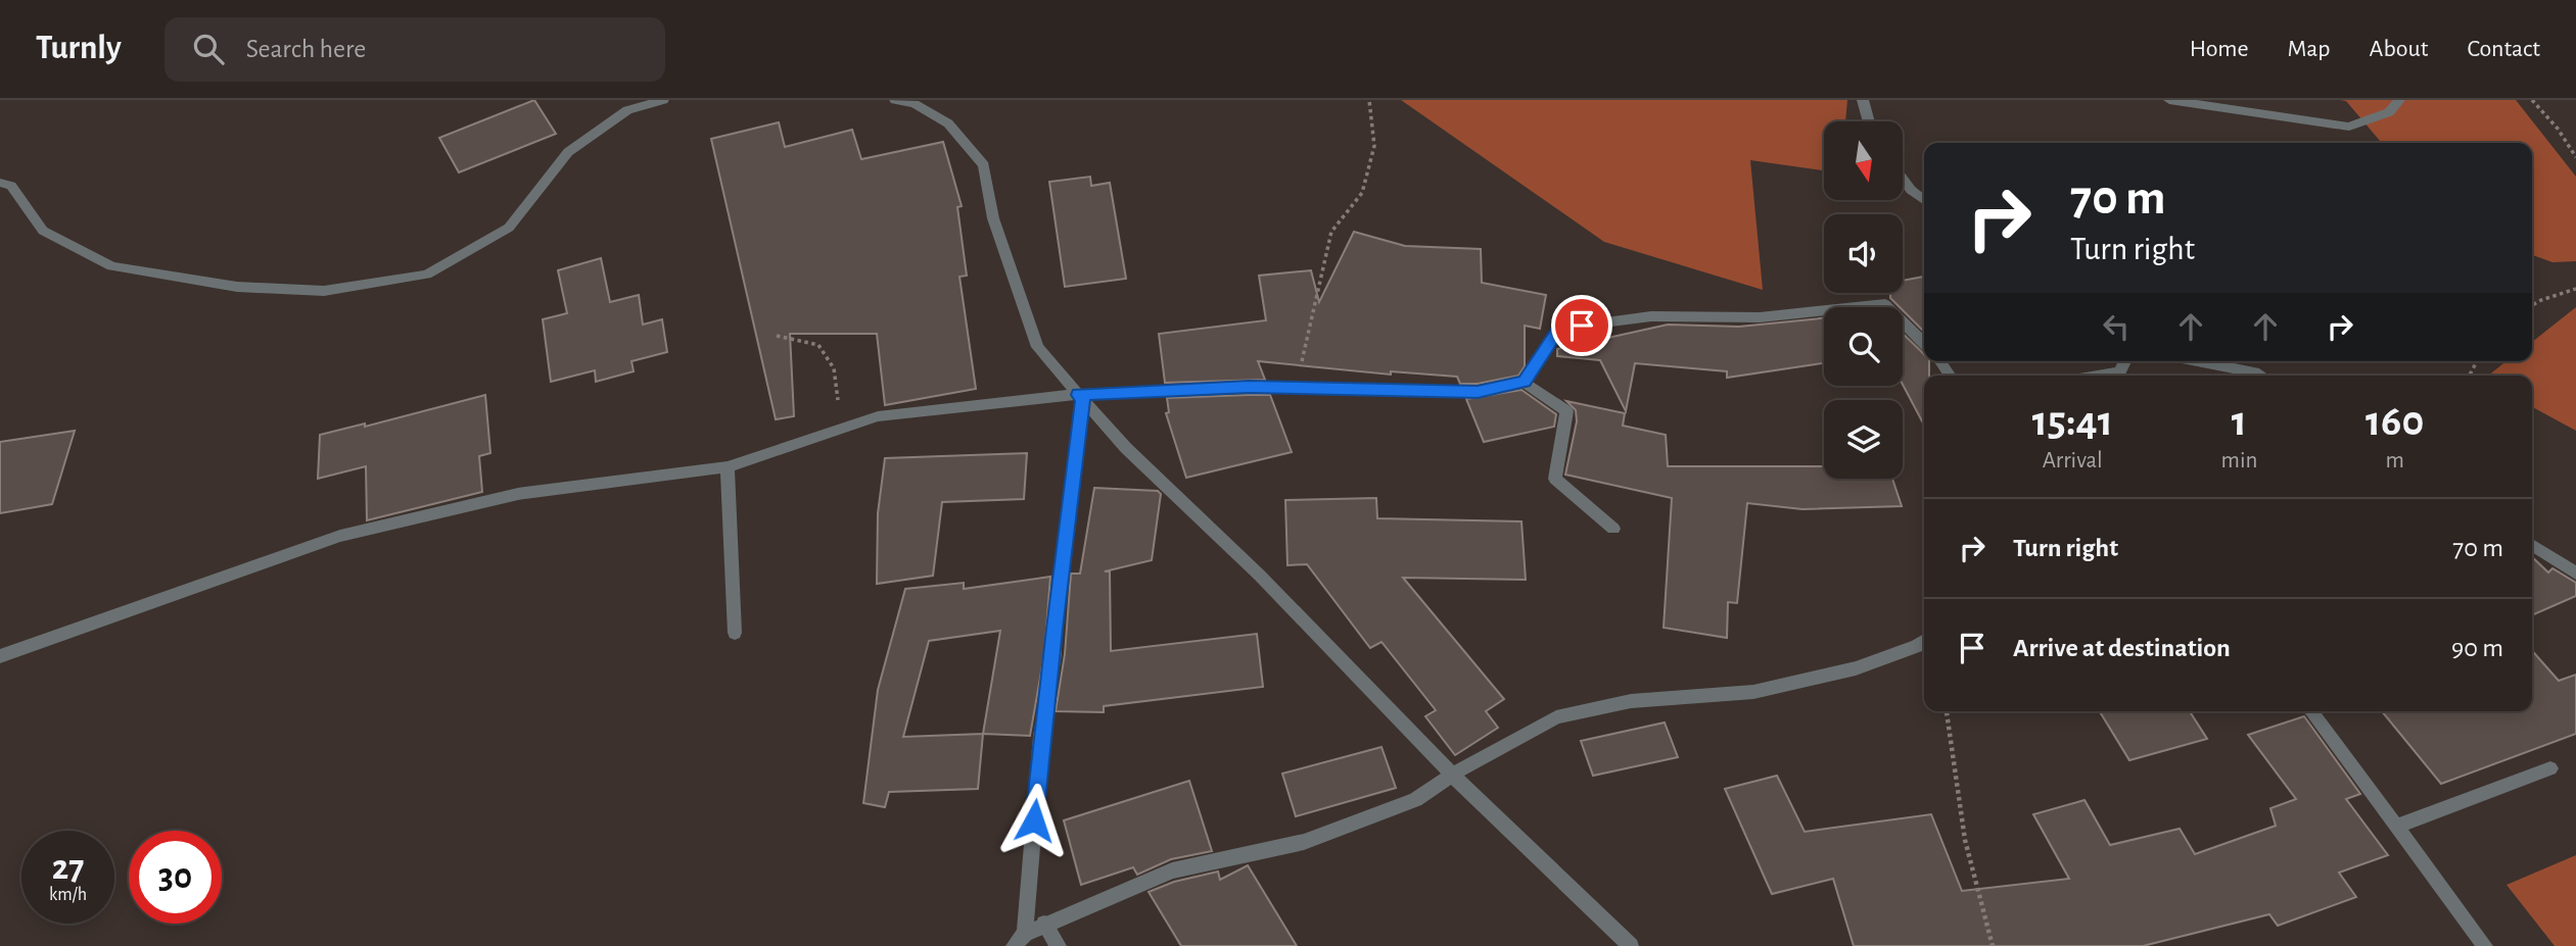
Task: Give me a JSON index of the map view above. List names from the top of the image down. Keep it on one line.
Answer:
{"north":"bottom","page":{"header":"Turnly","search":"Search here","nav":["Home","Map","About","Contact"],"turn":["70 m","Turn right"],"eta":["15:41","Arrival","1","min","160","m"],"list":[{"name":"Turn right","value":"70 m"},{"name":"Arrive at destination","value":"90 m"}],"speed":"27 km/h","limit":"30"}}
